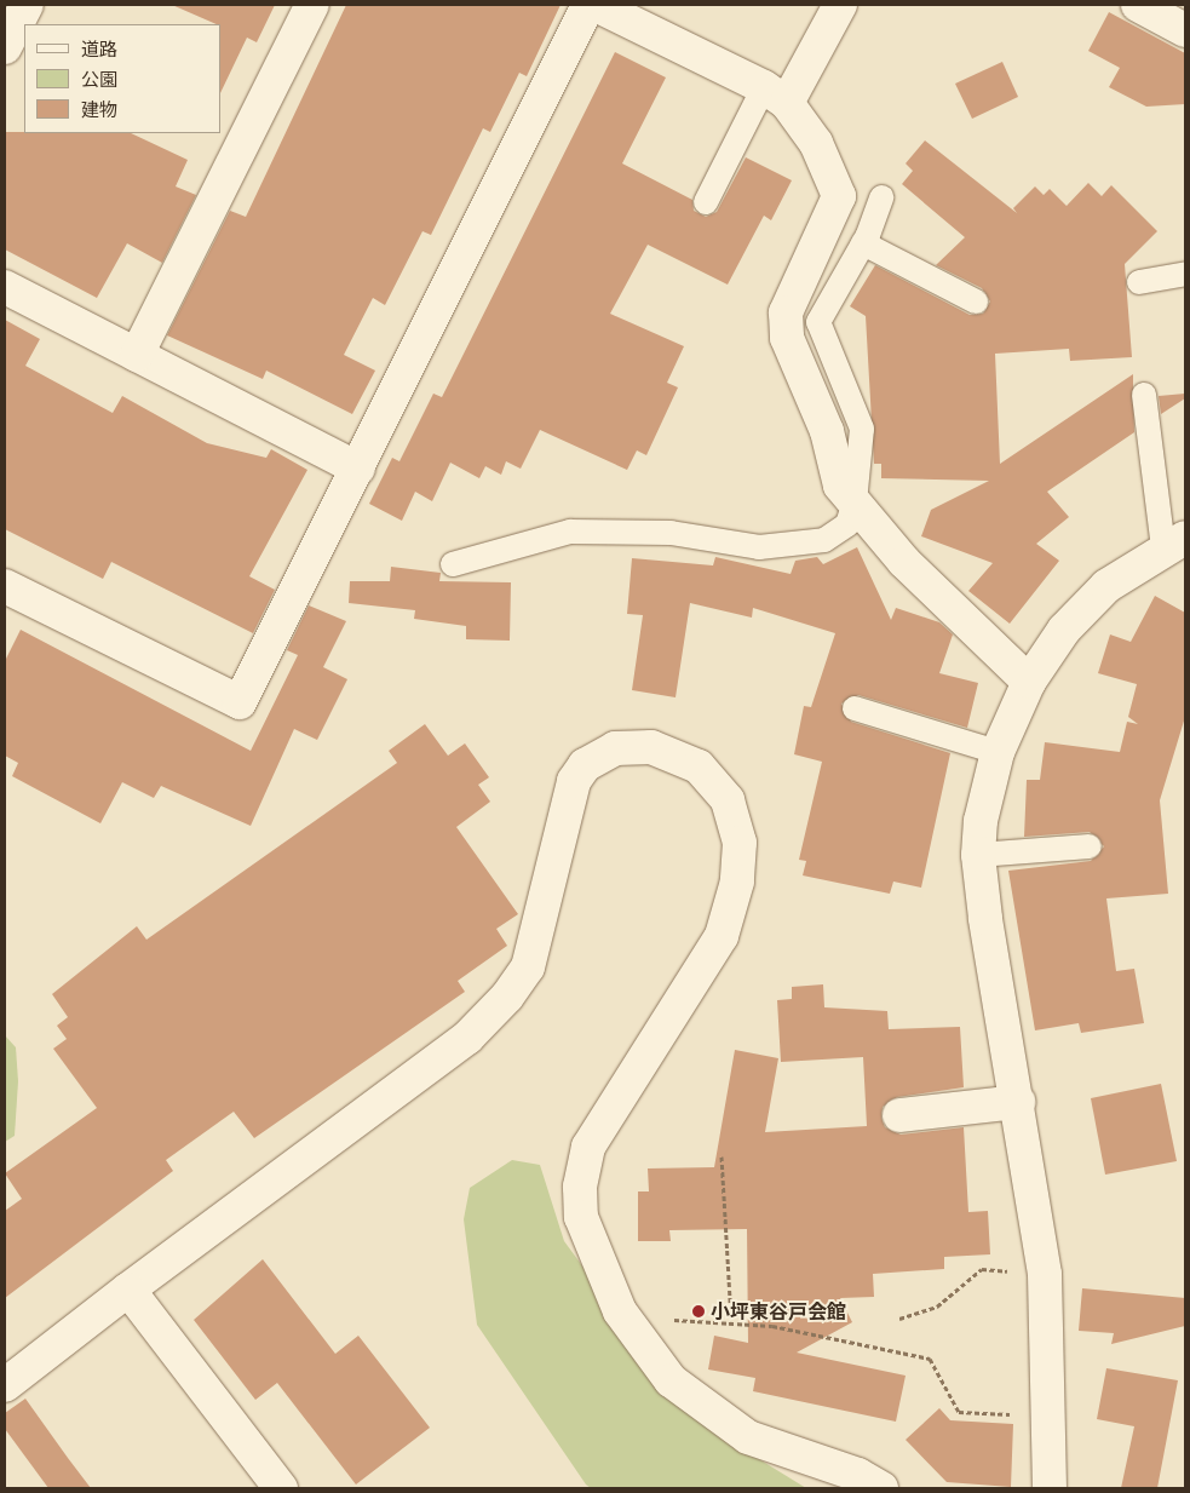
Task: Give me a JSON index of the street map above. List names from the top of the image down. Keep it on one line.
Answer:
{"places":["小坪東谷戸会館"],"legend":["道路","公園","建物"]}
